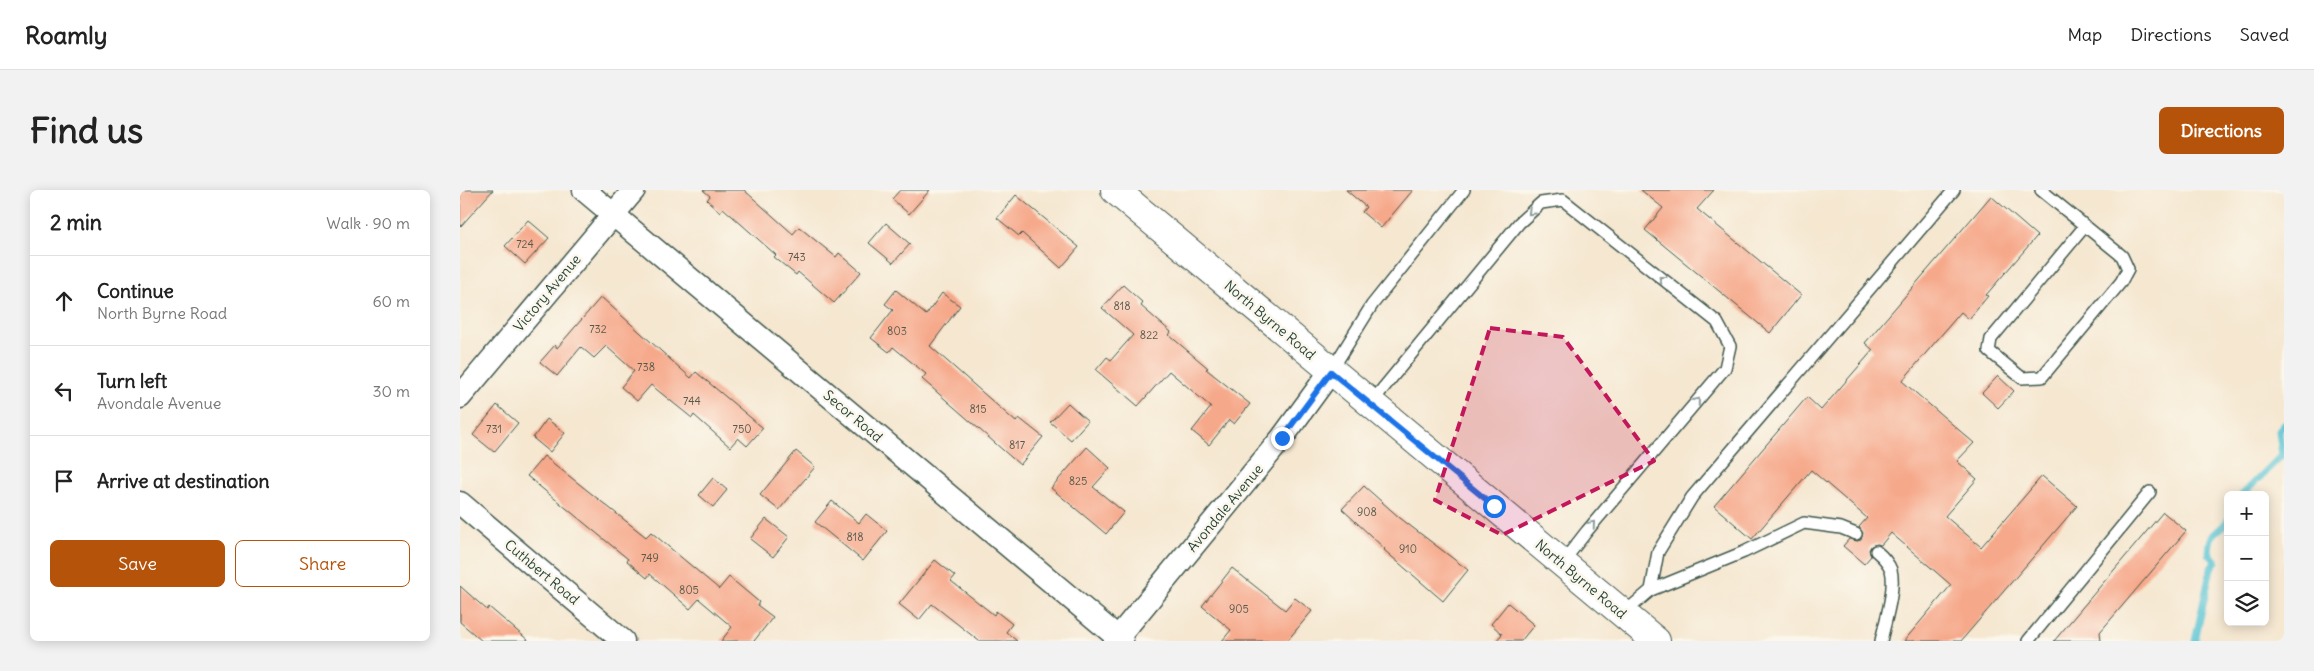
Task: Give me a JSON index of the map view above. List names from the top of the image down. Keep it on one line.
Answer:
{"streets":{"main road":["North Byrne Road"],"street":["Victory Avenue","Secor Road","Avondale Avenue","Cuthbert Road"]},"crossings":[["Victory Avenue","Secor Road"],["North Byrne Road","Avondale Avenue"],["Secor Road","Avondale Avenue"]],"house_numbers":["724","743","818","732","803","822","738","744","815","731","750","817","825","908","818","910","749","805","905"],"page":{"header":"Roamly","nav":["Map","Directions","Saved"],"buttons":["Directions",["Save","Share"]],"title":"Find us","heading":["2 min","Walk · 90 m"],"list":[["Continue","North Byrne Road","60 m"],["Turn left","Avondale Avenue","30 m"],"Arrive at destination"],"map_buttons":["+","−"]}}
